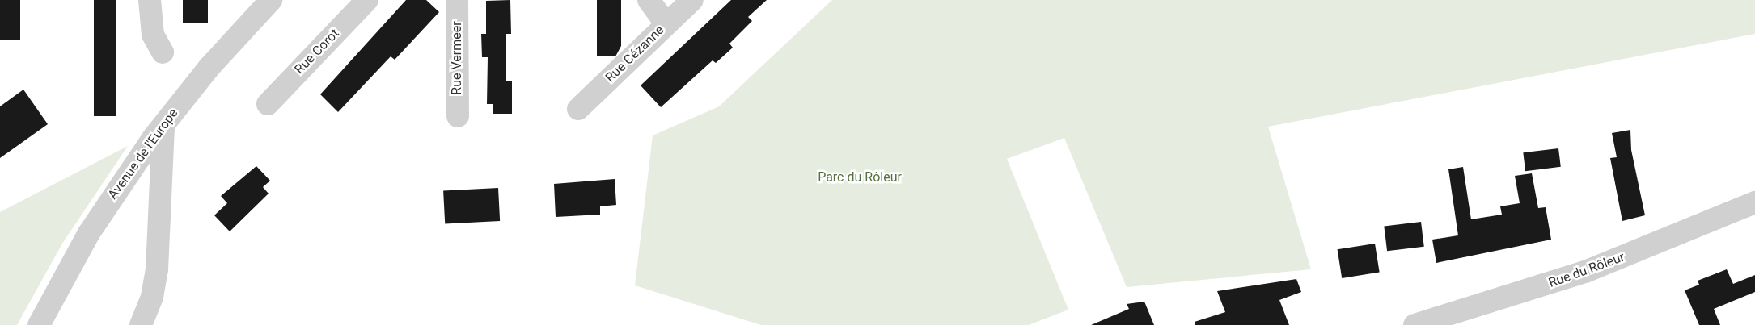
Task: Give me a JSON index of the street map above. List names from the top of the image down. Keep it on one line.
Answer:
{"streets":{"street":["Rue Corot","Rue Cézanne","Rue Vermeer","Avenue de l'Europe","Rue du Rôleur"]},"parks":["Parc du Rôleur"]}
